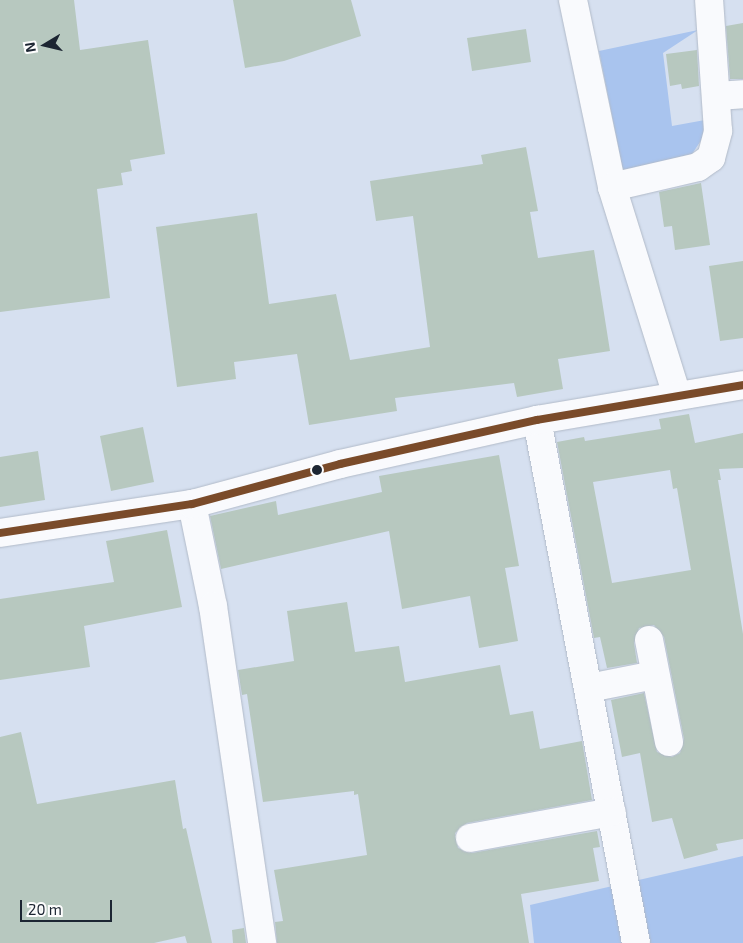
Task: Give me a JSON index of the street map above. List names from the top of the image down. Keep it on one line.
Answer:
{"scale_bar":"20 m","north":"left"}
